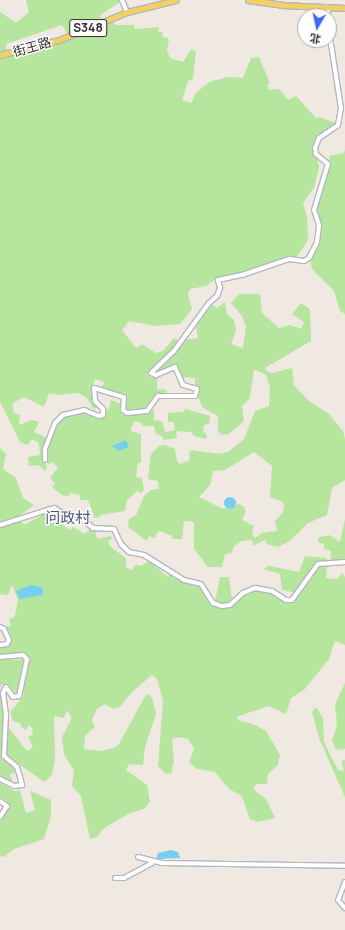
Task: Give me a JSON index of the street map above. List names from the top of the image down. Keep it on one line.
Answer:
{"streets":{"main road":["S348","街王路"]},"districts":["问政村"],"north":"bottom"}
